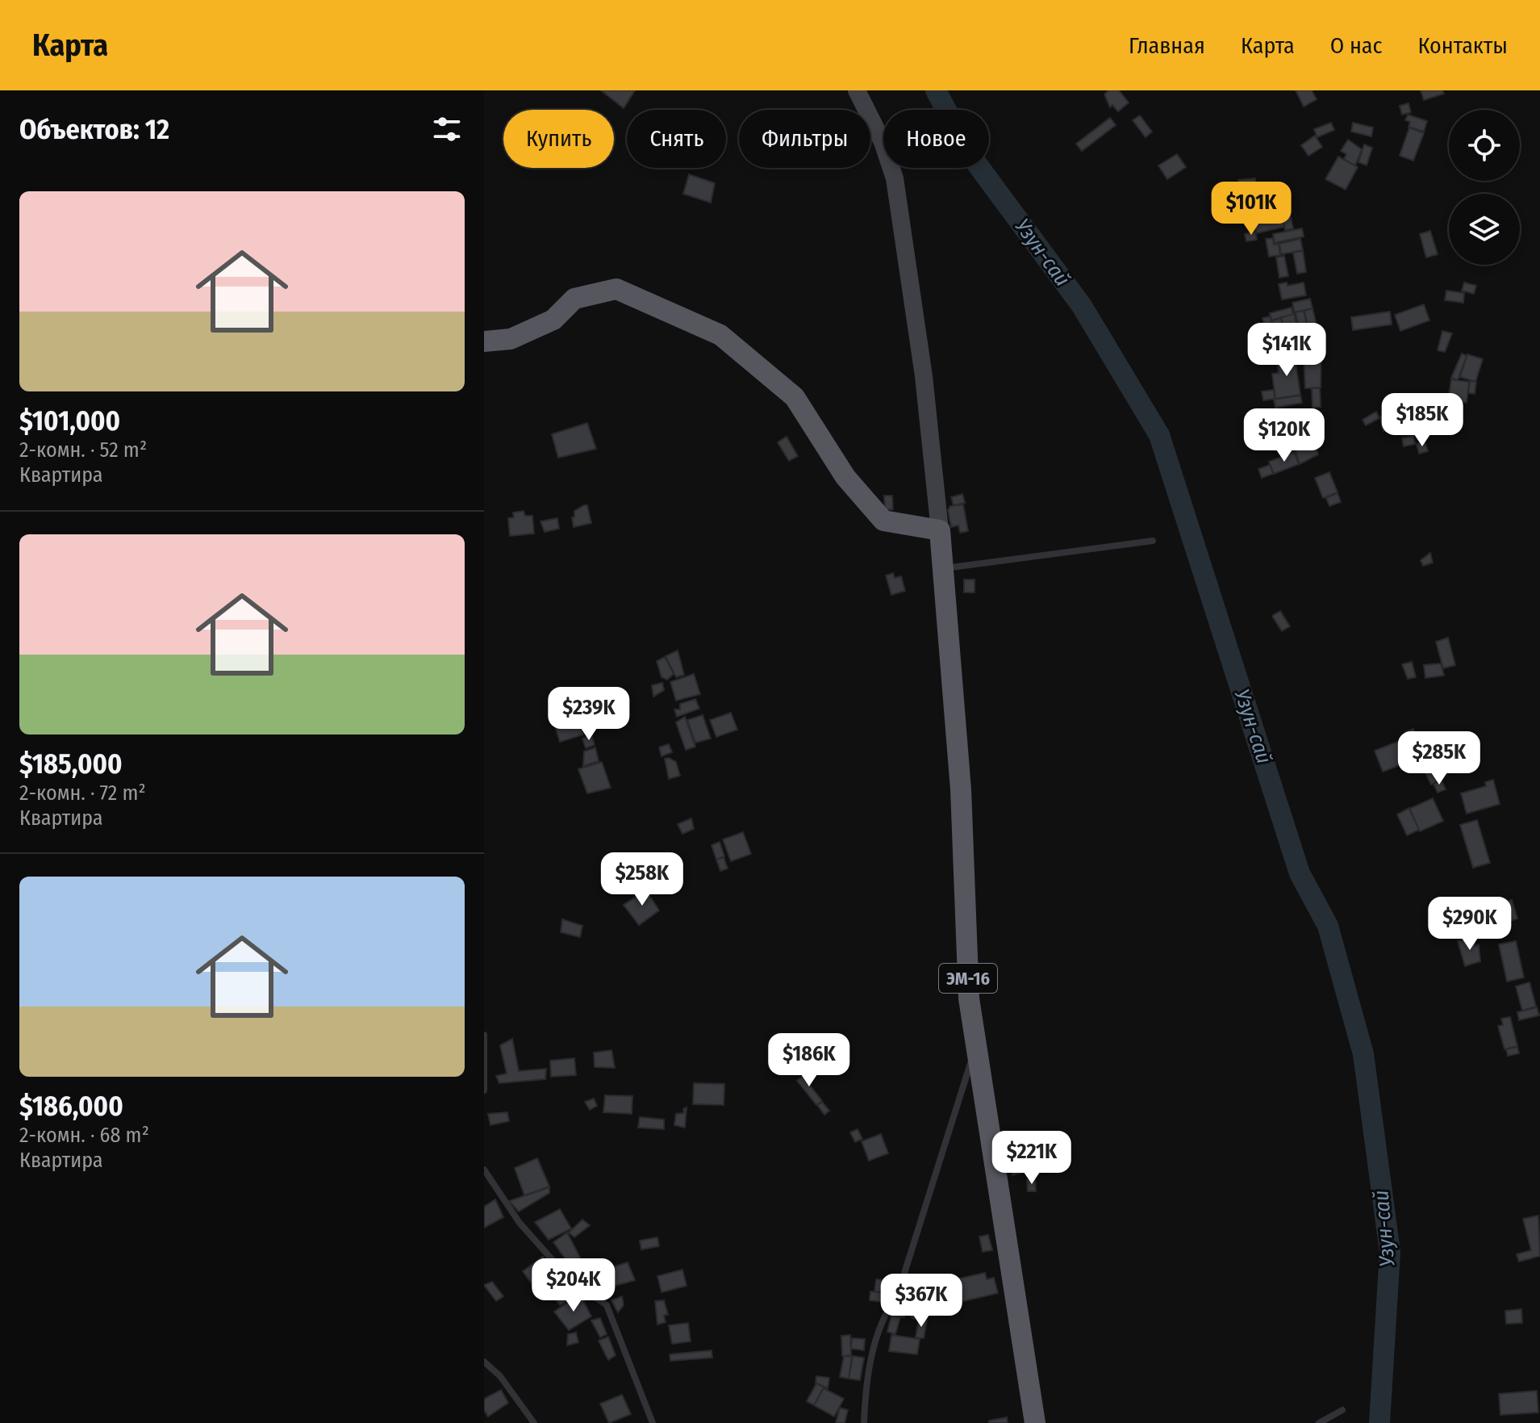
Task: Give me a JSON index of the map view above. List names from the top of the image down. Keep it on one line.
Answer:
{"streets":{"highway":["ЭМ-16"]},"water":["Узун-сай"],"page":{"header":"Карта","nav":["Главная","Карта","О нас","Контакты"],"heading":"Объектов: 12","chip":["Купить","Снять","Фильтры","Новое"],"list":[{"name":"$101,000","note":"2-комн. · 52 m² · Квартира"},{"name":"$185,000","note":"2-комн. · 72 m² · Квартира"},{"name":"$186,000","note":"2-комн. · 68 m² · Квартира"}],"price":["$101K","$141K","$185K","$120K","$239K","$285K","$258K","$290K","$186K","$221K","$204K","$367K"]}}
